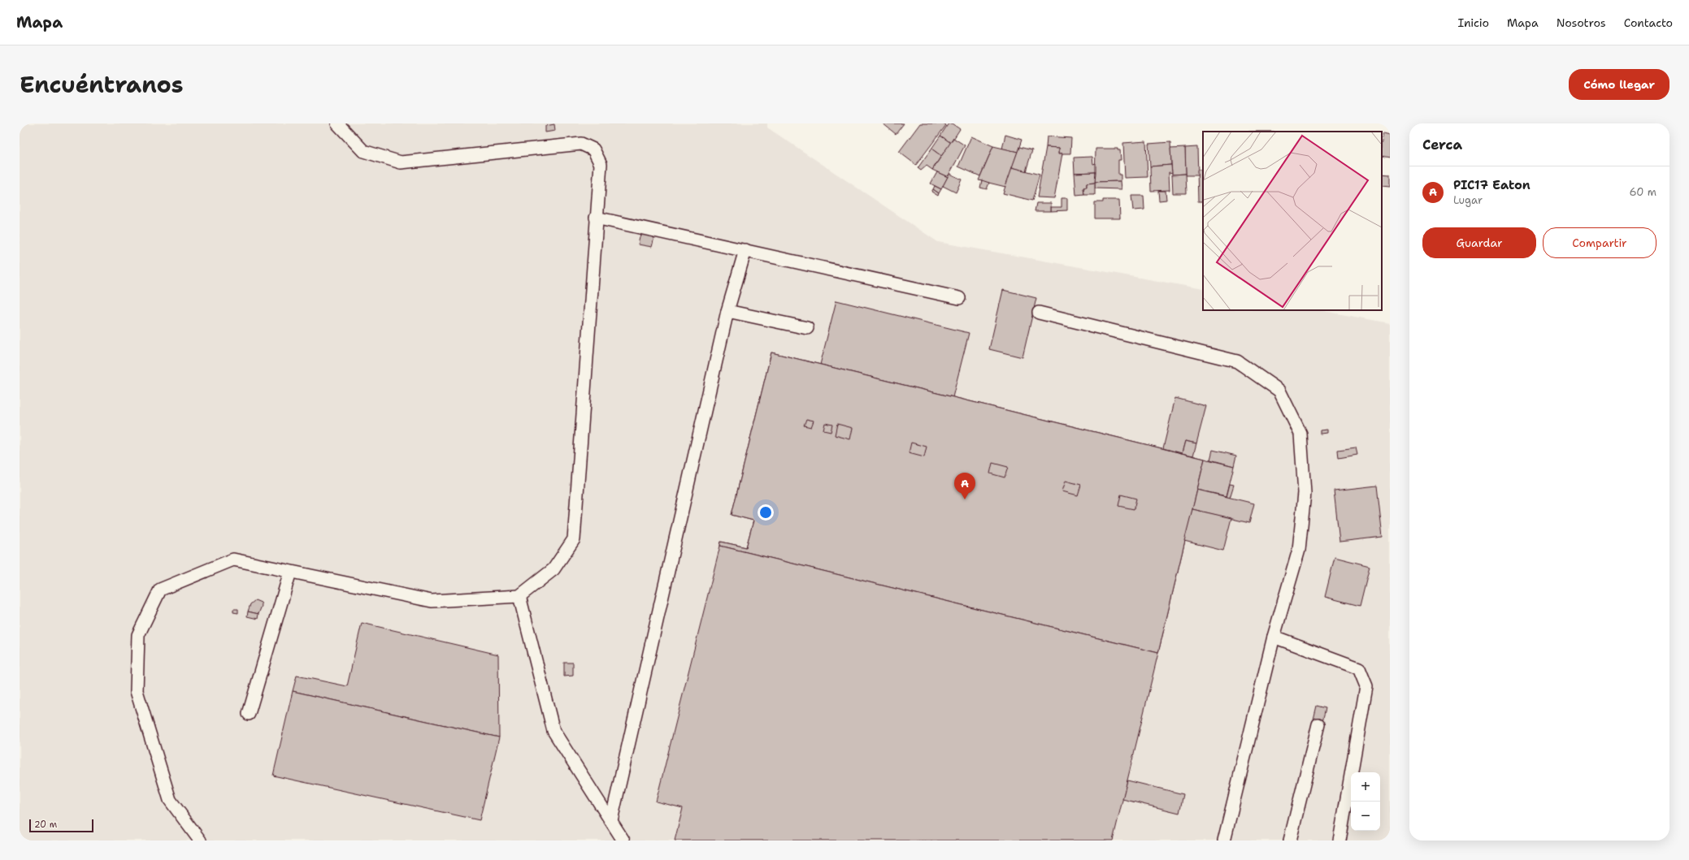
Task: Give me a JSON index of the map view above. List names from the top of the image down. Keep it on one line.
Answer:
{"scale_bar":"20 m","page":{"header":"Mapa","nav":["Inicio","Mapa","Nosotros","Contacto"],"title":"Encuéntranos","buttons":["Cómo llegar",["Guardar","Compartir"]],"heading":"Cerca","list":[{"mark":"A","name":"PIC17 Eaton","note":"Lugar","value":"60 m"}],"pins":"A","map_buttons":["+","−"],"scale":"20 m"}}
